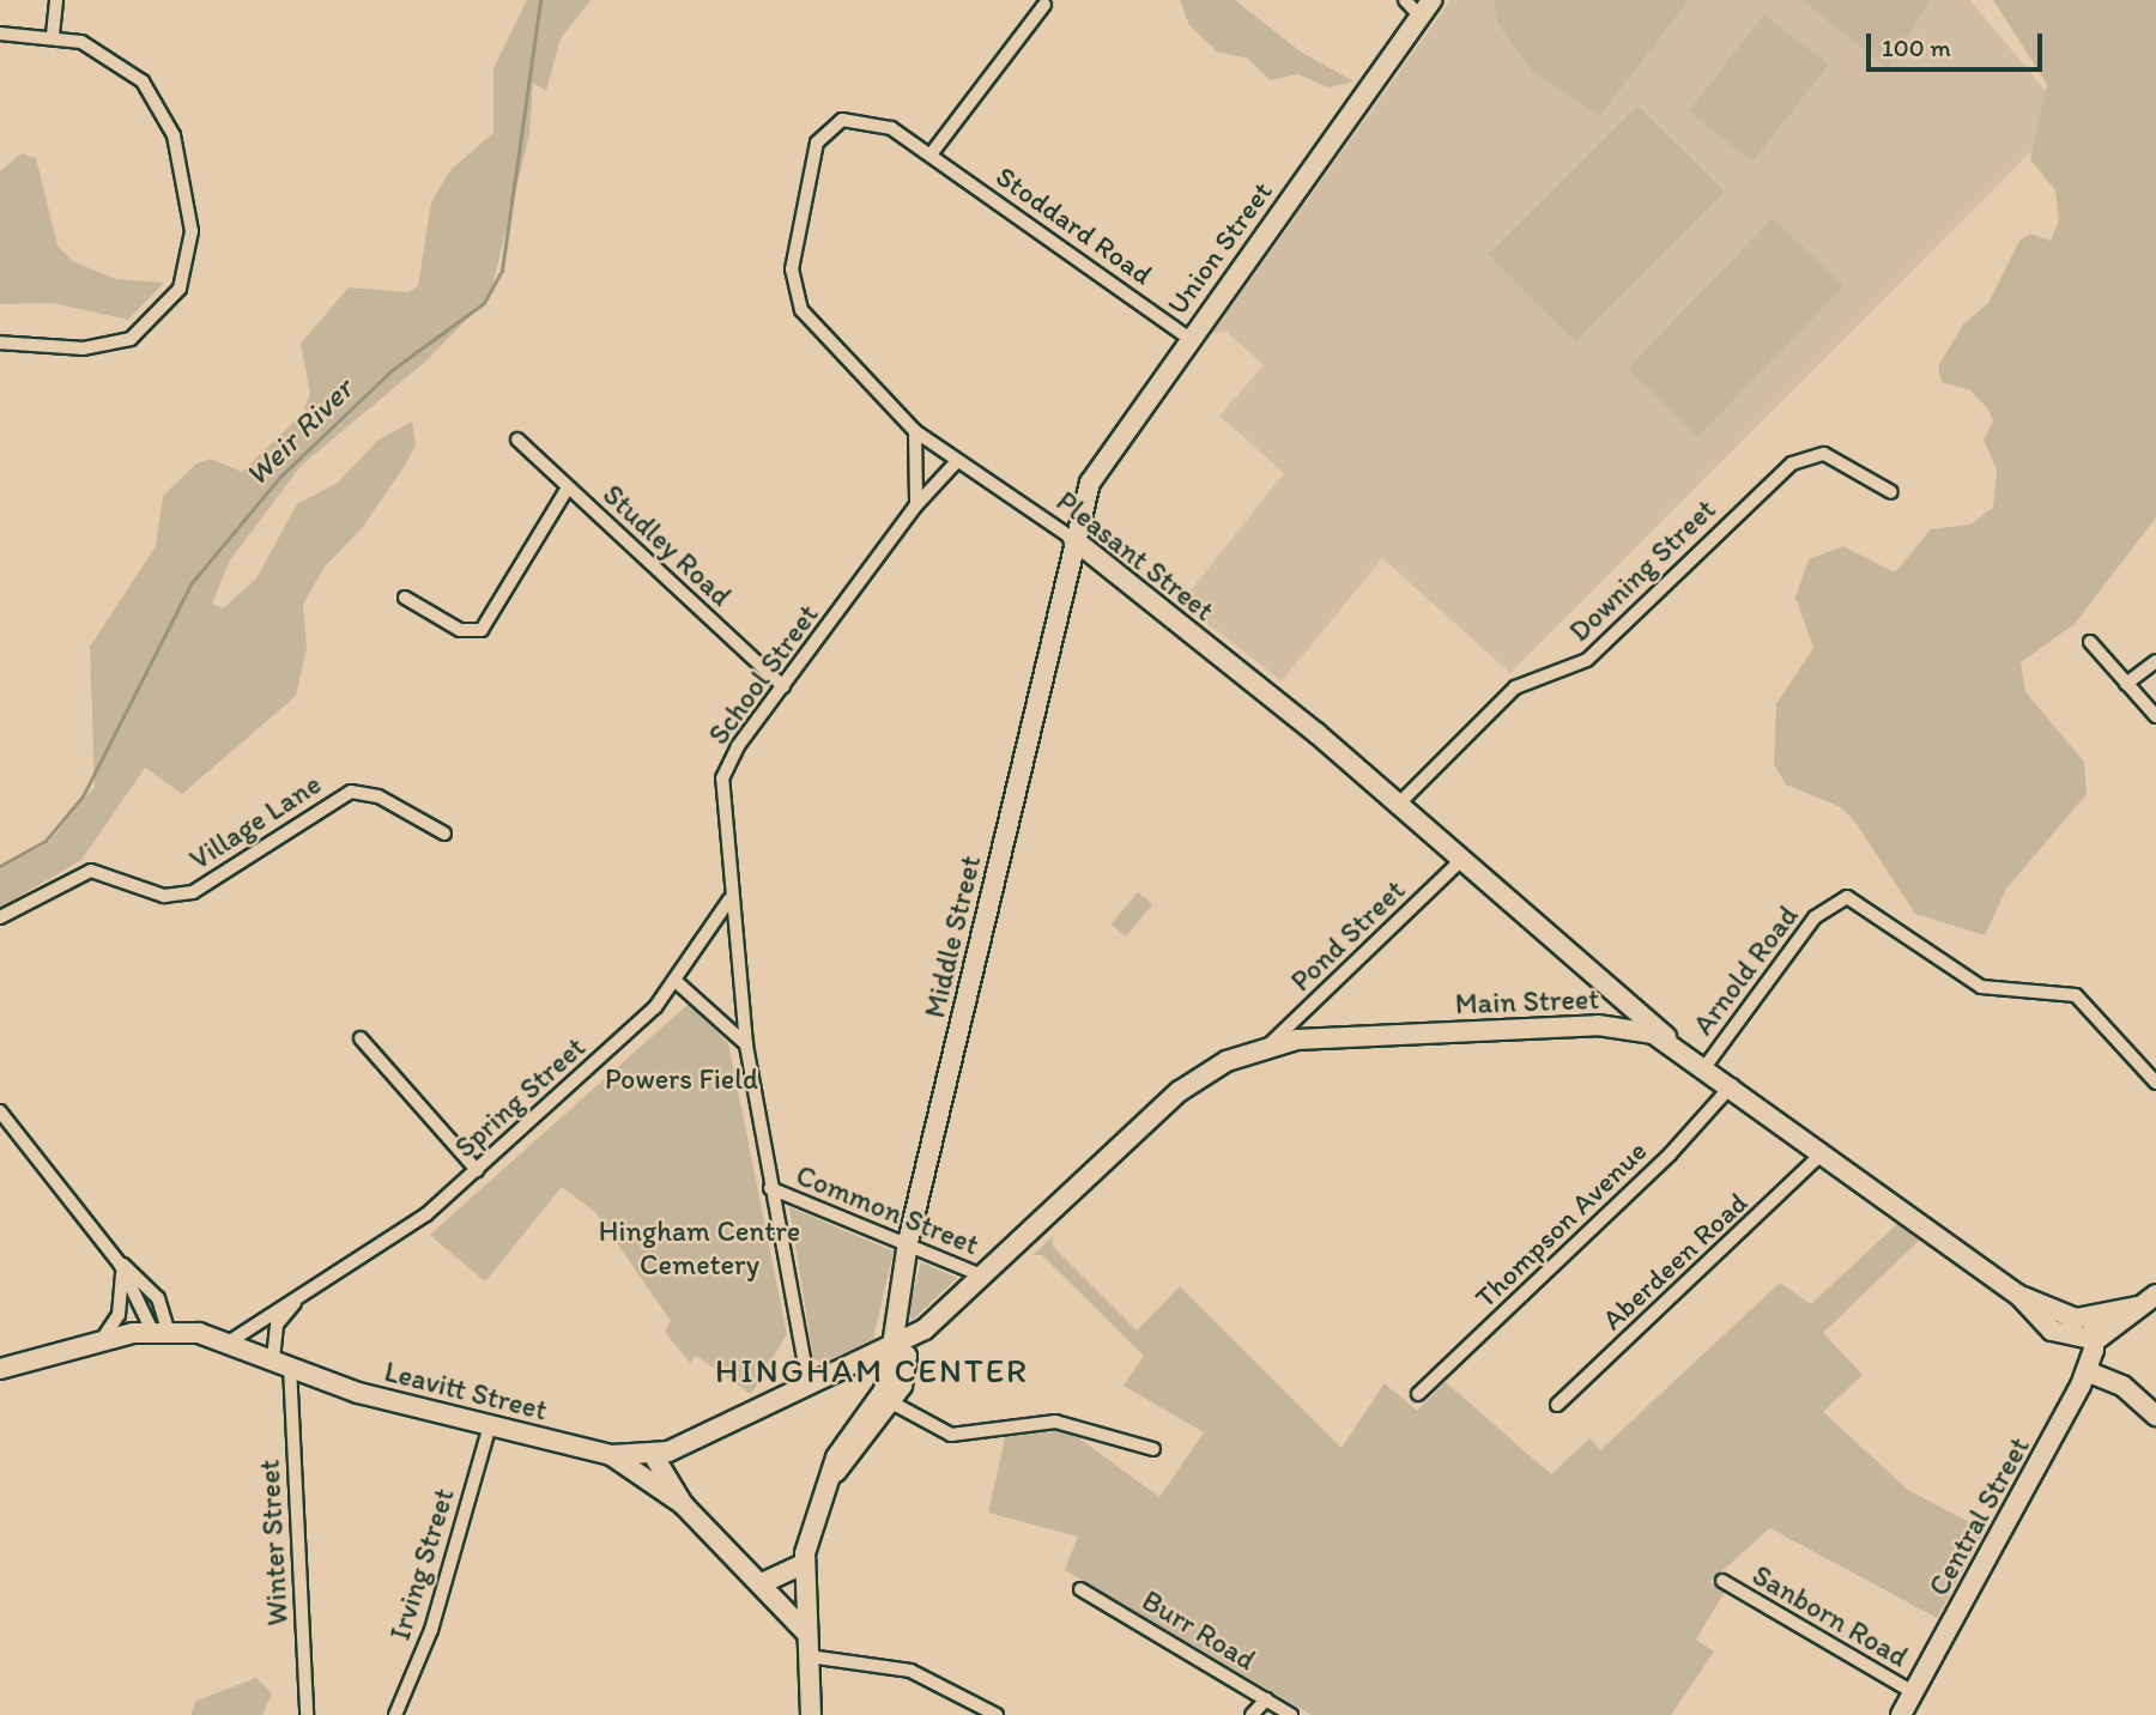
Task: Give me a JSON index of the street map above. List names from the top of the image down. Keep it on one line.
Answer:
{"streets":{"main road":["Union Street","Pleasant Street","Middle Street","Main Street","Leavitt Street","Central Street"],"street":["Stoddard Road","Studley Road","Downing Street","School Street","Village Lane","Pond Street","Arnold Road","Spring Street","Common Street","Thompson Avenue","Aberdeen Road","Winter Street","Irving Street","Sanborn Road","Burr Road"]},"crossings":[["Stoddard Road","Union Street"],["Stoddard Road","Pleasant Street"],["Union Street","Pleasant Street"],["Union Street","Middle Street"],["Studley Road","School Street"],["Pleasant Street","Downing Street"],["Pleasant Street","School Street"],["Pleasant Street","Pond Street"],["Pleasant Street","Middle Street"],["Pleasant Street","Main Street"],["School Street","Main Street"],["School Street","Spring Street"],["School Street","Common Street"],["Pond Street","Main Street"],["Middle Street","Main Street"],["Middle Street","Common Street"],["Arnold Road","Main Street"],["Main Street","Common Street"],["Main Street","Thompson Avenue"],["Main Street","Aberdeen Road"],["Main Street","Leavitt Street"],["Main Street","Central Street"],["Spring Street","Leavitt Street"],["Spring Street","Winter Street"],["Leavitt Street","Winter Street"],["Leavitt Street","Irving Street"],["Central Street","Sanborn Road"]],"districts":["HINGHAM CENTER"],"water":["Weir River"],"parks":["Powers Field","Hingham Centre Cemetery"],"scale_bar":"100 m"}
